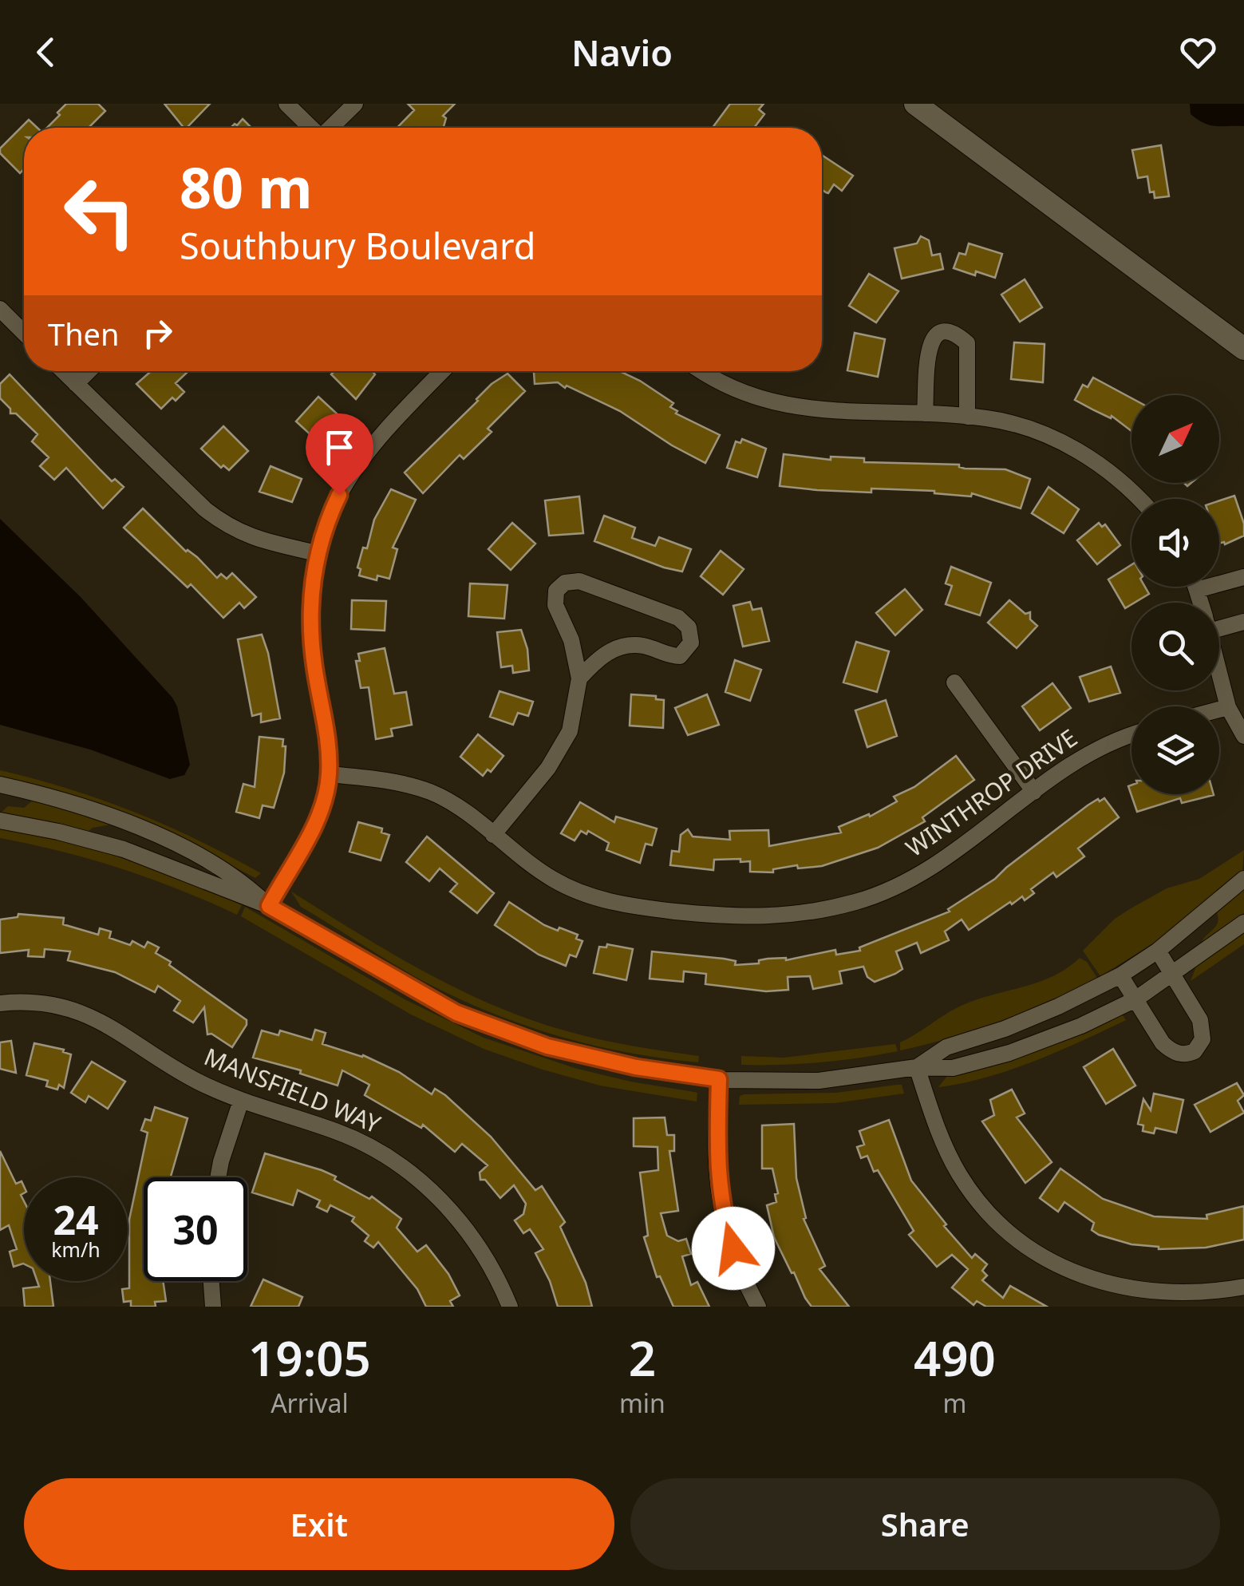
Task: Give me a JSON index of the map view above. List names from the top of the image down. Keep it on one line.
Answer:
{"streets":{"street":["WINTHROP DRIVE","MANSFIELD WAY"]},"north":"top right","page":{"header":"Navio","turn":["80 m","Southbury Boulevard"],"then":"Then","speed":"24 km/h","limit":"30","eta":["19:05","Arrival","2","min","490","m"],"buttons":["Exit","Share"]}}
